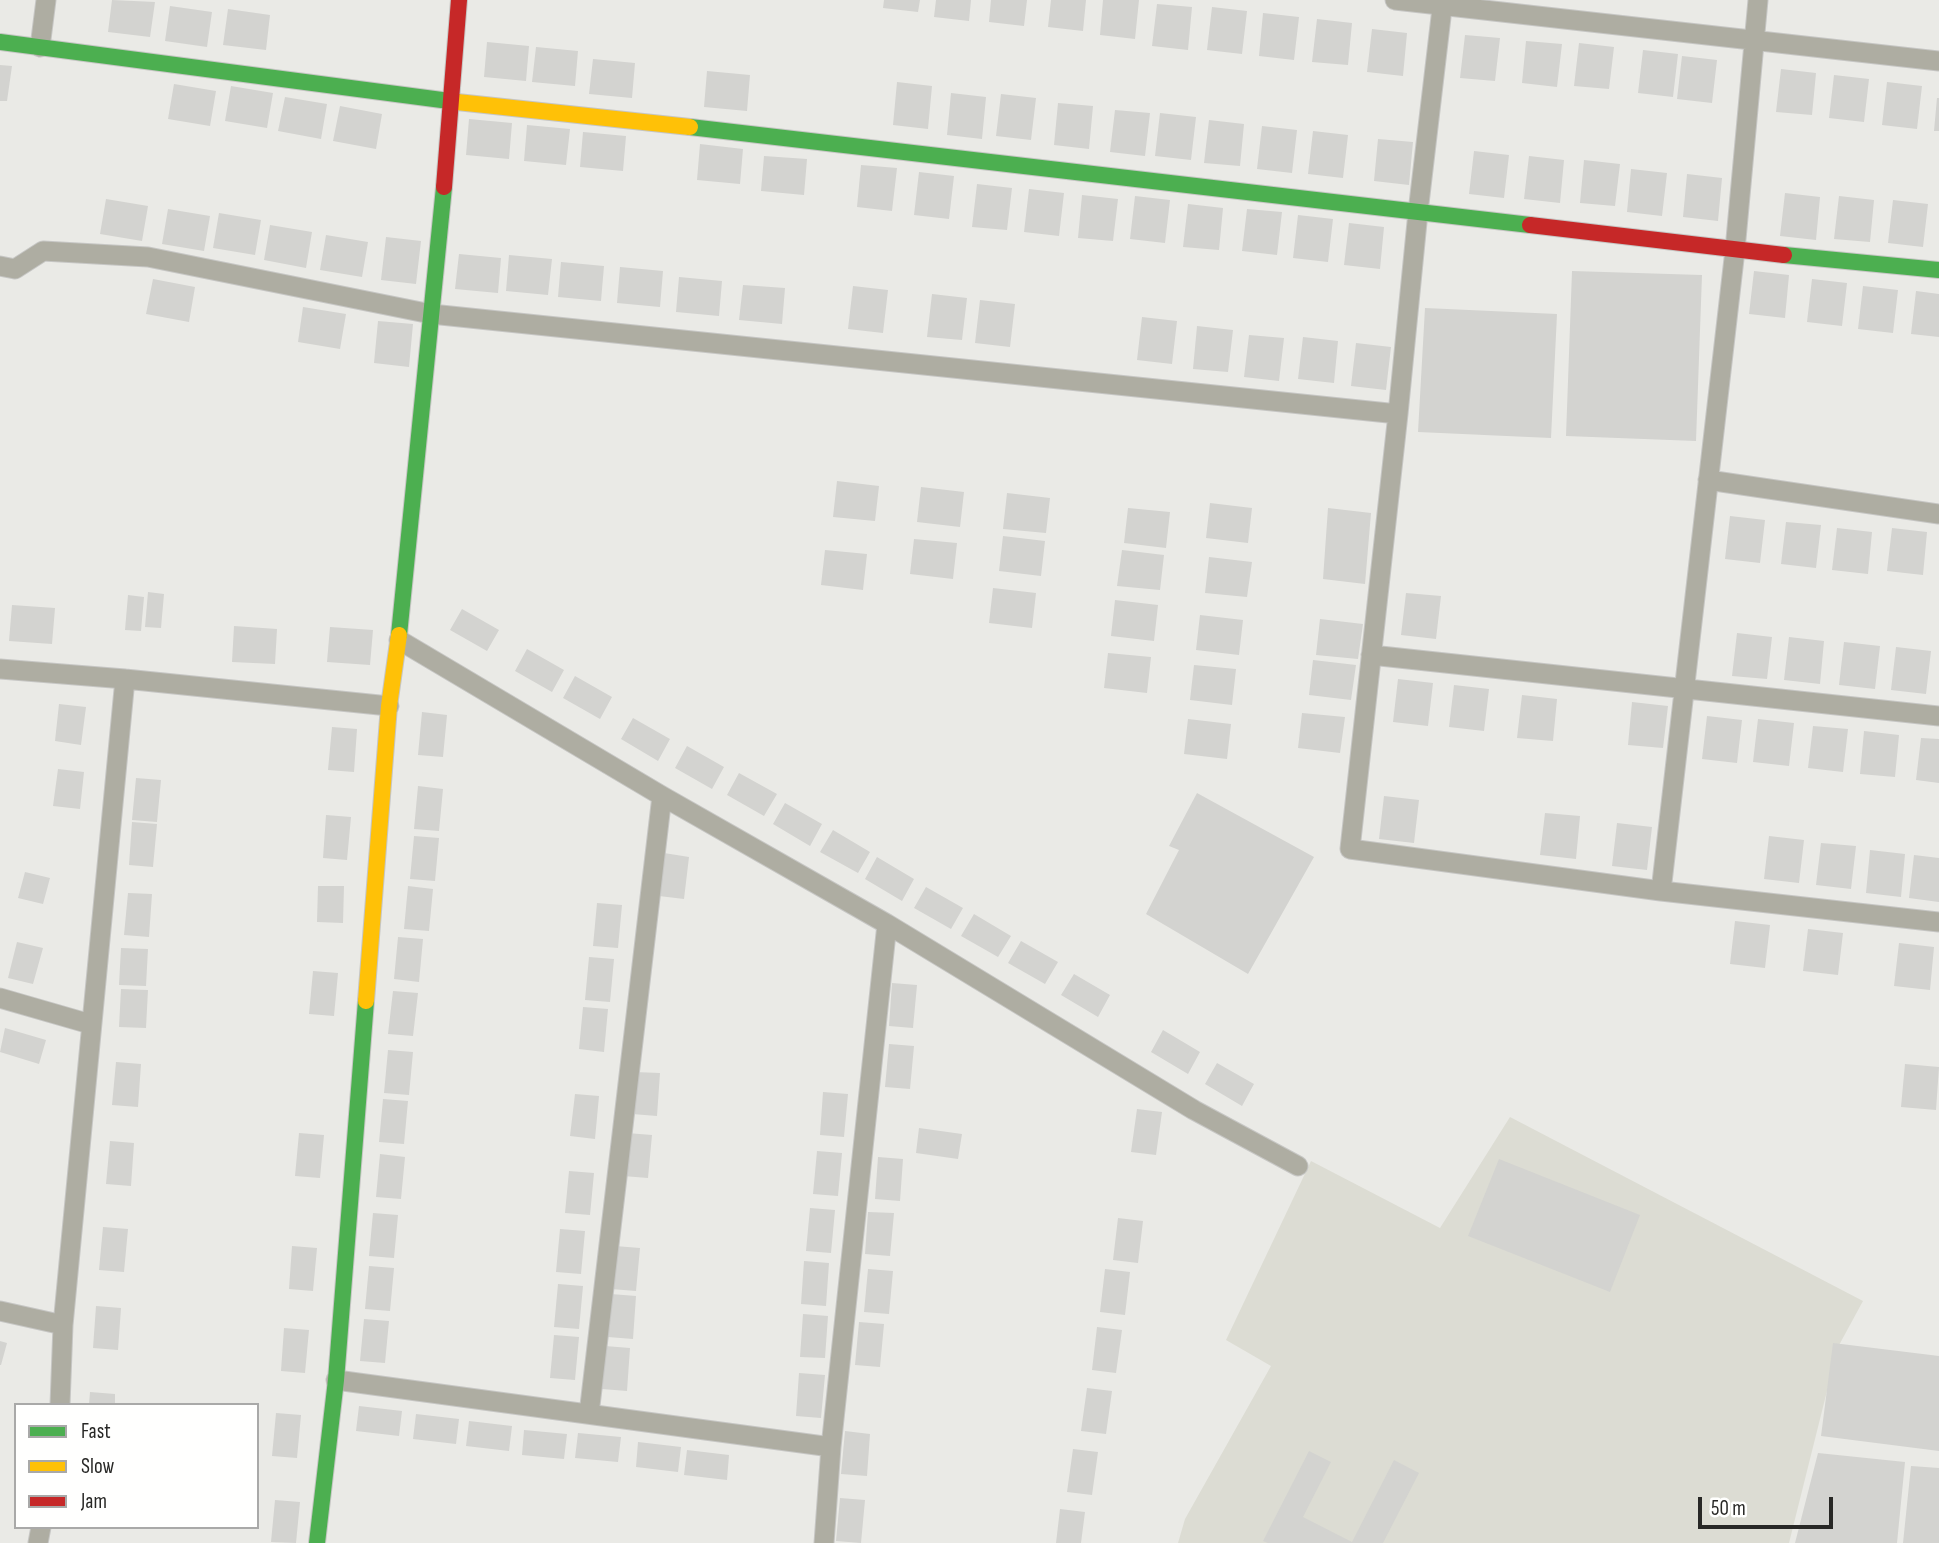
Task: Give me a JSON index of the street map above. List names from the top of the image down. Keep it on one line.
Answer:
{"legend":["Fast","Slow","Jam"],"scale_bar":"50 m"}
